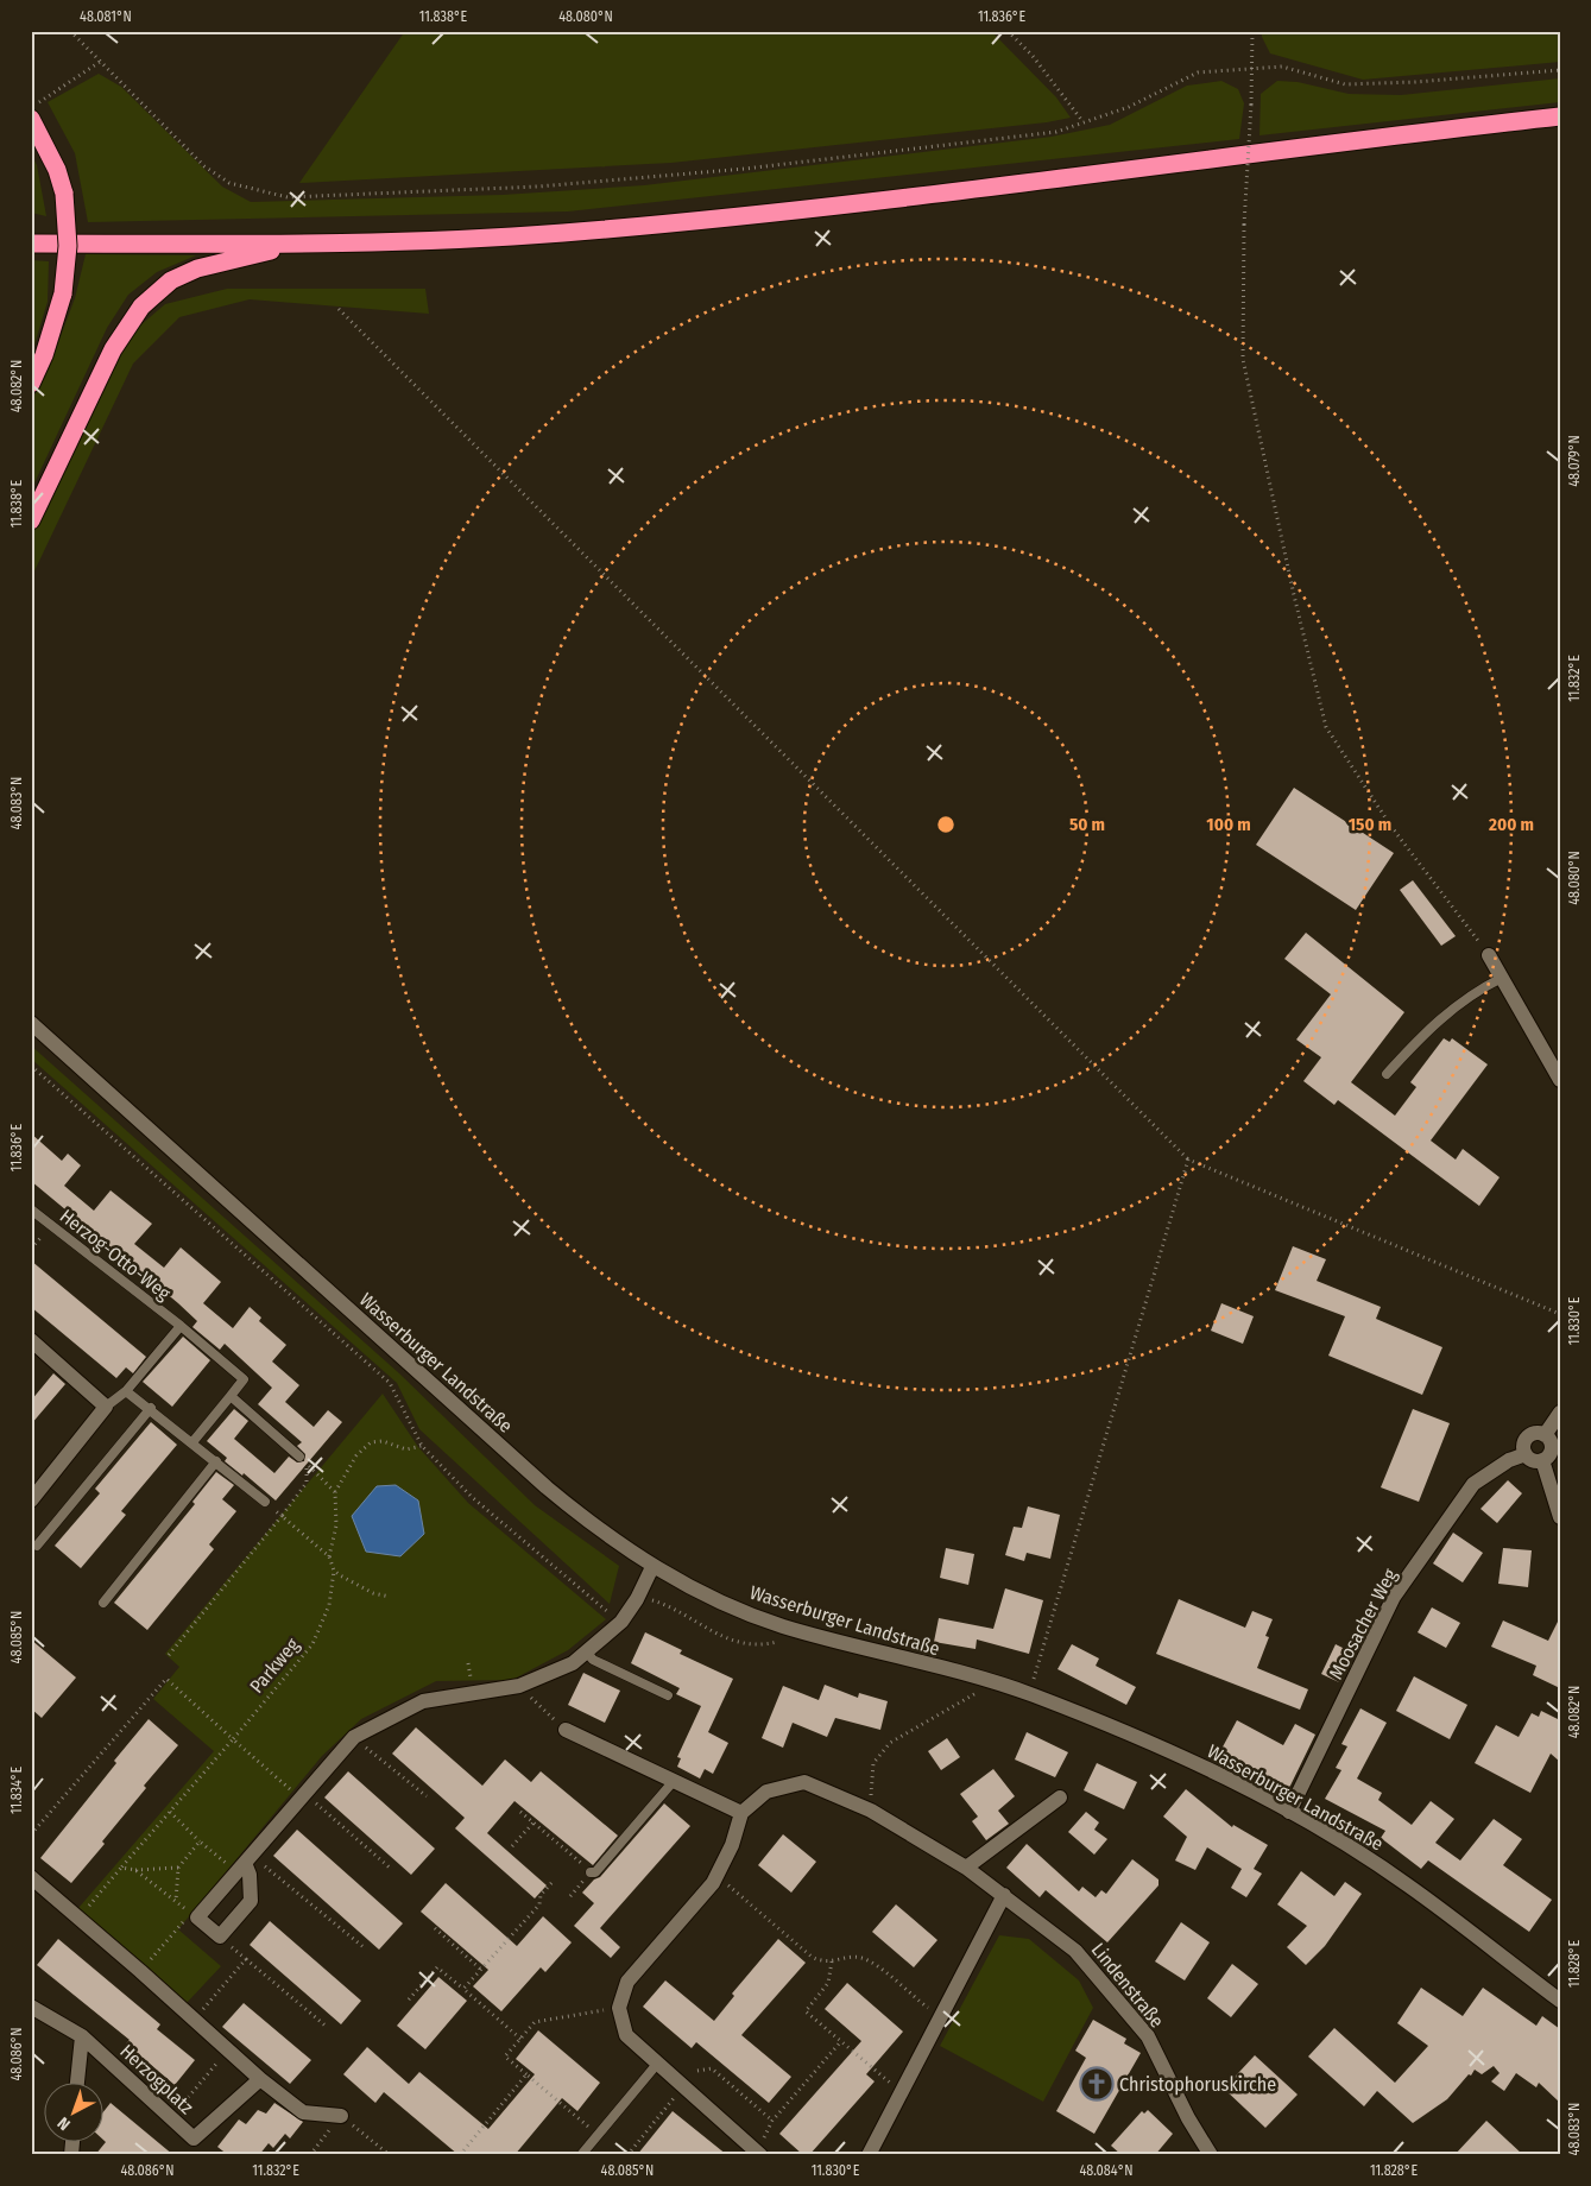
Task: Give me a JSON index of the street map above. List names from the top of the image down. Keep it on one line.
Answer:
{"streets":{"street":["Wasserburger Landstraße","Moosacher Weg","Lindenstraße","Herzogplatz"],"lane":["Herzog-Otto-Weg"],"path":["Parkweg"]},"crossings":[["Wasserburger Landstraße","Moosacher Weg"]],"places":{"church":["Christophoruskirche"]},"north":"bottom left","coordinates":["48.081°N","11.838°E","48.080°N","11.836°E","48.082°N","48.079°N","11.832°E","48.083°N","11.830°E","48.085°N","11.834°E","11.828°E","48.086°N","48.084°N"],"rings":["50 m","100 m","150 m","200 m"]}
